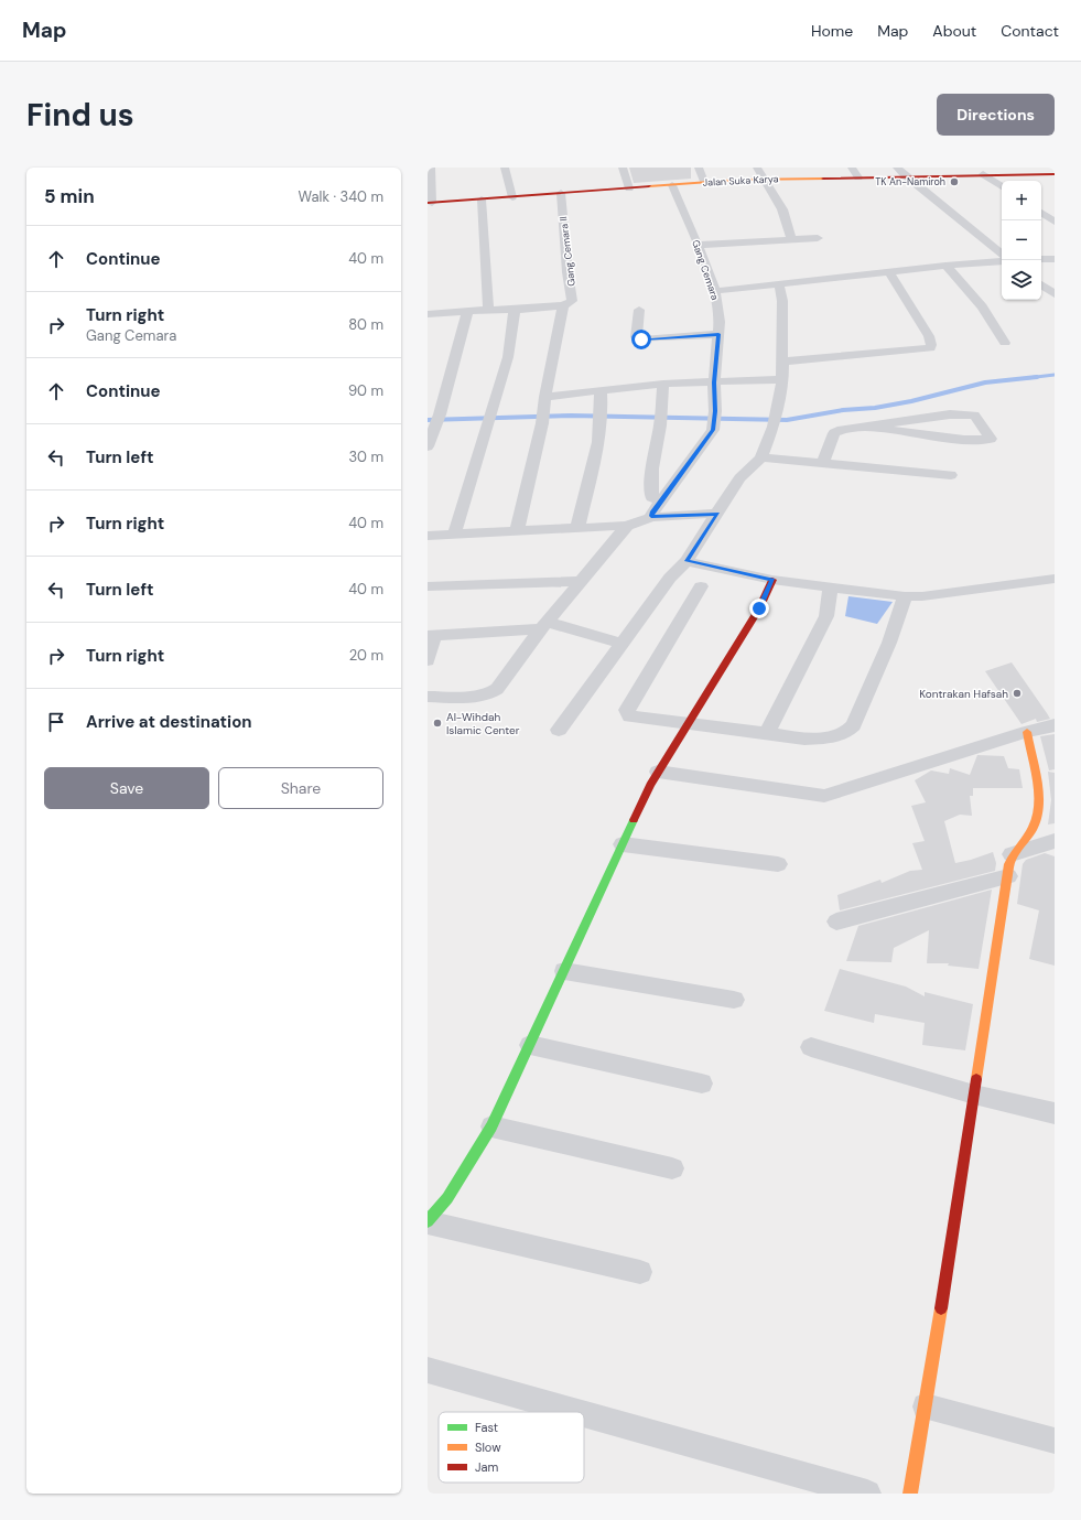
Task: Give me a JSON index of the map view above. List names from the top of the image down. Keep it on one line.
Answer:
{"streets":{"street":["Jalan Suka Karya","Gang Cemara II","Gang Cemara"]},"crossings":[["Jalan Suka Karya","Gang Cemara II"],["Jalan Suka Karya","Gang Cemara"]],"places":["TK An-Namiroh","Kontrakan Hafsah","Al-Wihdah Islamic Center"],"legend":["Fast","Slow","Jam"],"page":{"header":"Map","nav":["Home","Map","About","Contact"],"buttons":["Directions",["Save","Share"]],"title":"Find us","heading":["5 min","Walk · 340 m"],"map_buttons":["+","−"],"list":[["Continue","40 m"],["Turn right","Gang Cemara","80 m"],["Continue","90 m"],["Turn left","30 m"],["Turn right","40 m"],["Turn left","40 m"],["Turn right","20 m"],"Arrive at destination"]}}
